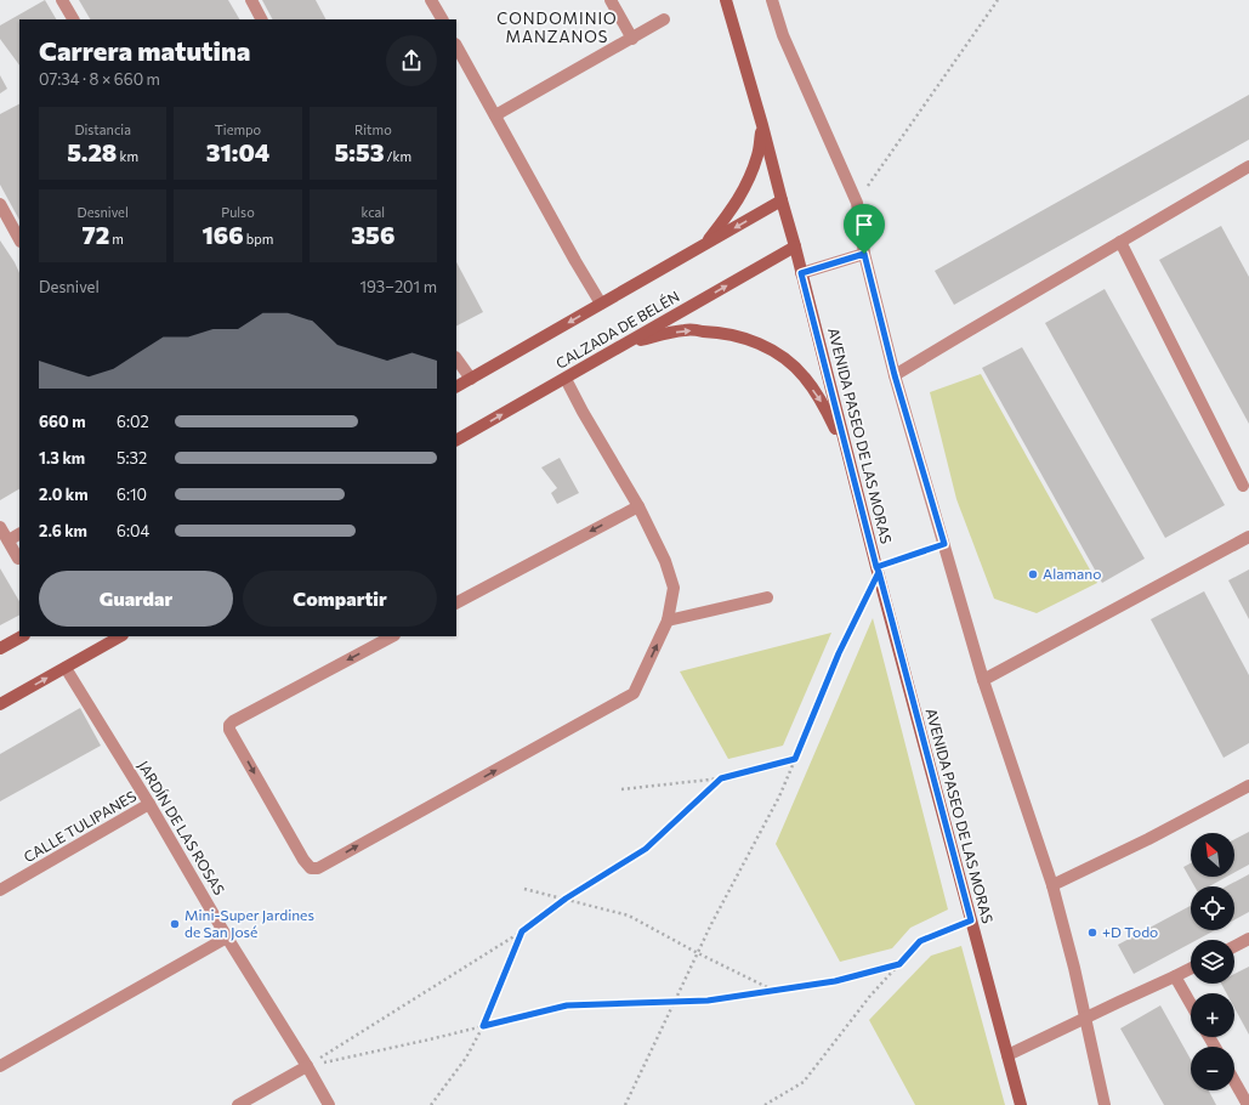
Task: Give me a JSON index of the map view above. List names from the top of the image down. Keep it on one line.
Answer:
{"streets":{"street":["CALZADA DE BELÉN","AVENIDA PASEO DE LAS MORAS","CALLE TULIPANES","JARDÍN DE LAS ROSAS"]},"crossings":[["CALZADA DE BELÉN","AVENIDA PASEO DE LAS MORAS"],["CALLE TULIPANES","JARDÍN DE LAS ROSAS"]],"districts":["CONDOMINIO MANZANOS"],"places":["Alamano","Mini-Super Jardines de San José","+D Todo"],"north":"top left","page":{"heading":["Carrera matutina","07:34 · 8 × 660 m"],"stats":[["Distancia","5.28 km"],["Tiempo","31:04"],["Ritmo","5:53 /km"],["Desnivel","72 m"],["Pulso","166 bpm"],["kcal","356"]],"chart":["Desnivel","193–201 m"],"list":[{"name":"660 m","note":"6:02"},{"name":"1.3 km","note":"5:32"},{"name":"2.0 km","note":"6:10"},{"name":"2.6 km","note":"6:04"}],"buttons":["Guardar","Compartir"],"map_buttons":["+","−"]}}
